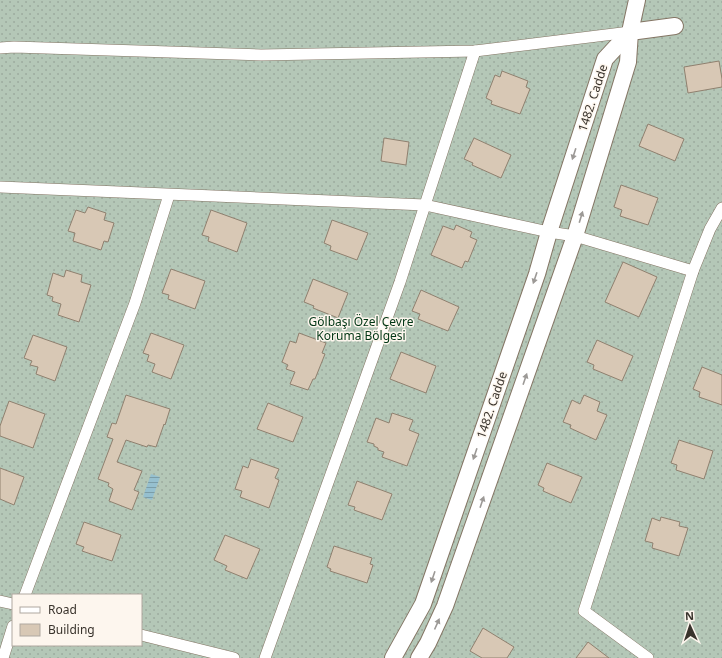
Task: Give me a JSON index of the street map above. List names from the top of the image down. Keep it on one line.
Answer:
{"streets":{"street":["1482. Cadde"]},"parks":["Gölbaşı Özel Çevre Koruma Bölgesi"],"legend":["Road","Building"],"north":"top"}
